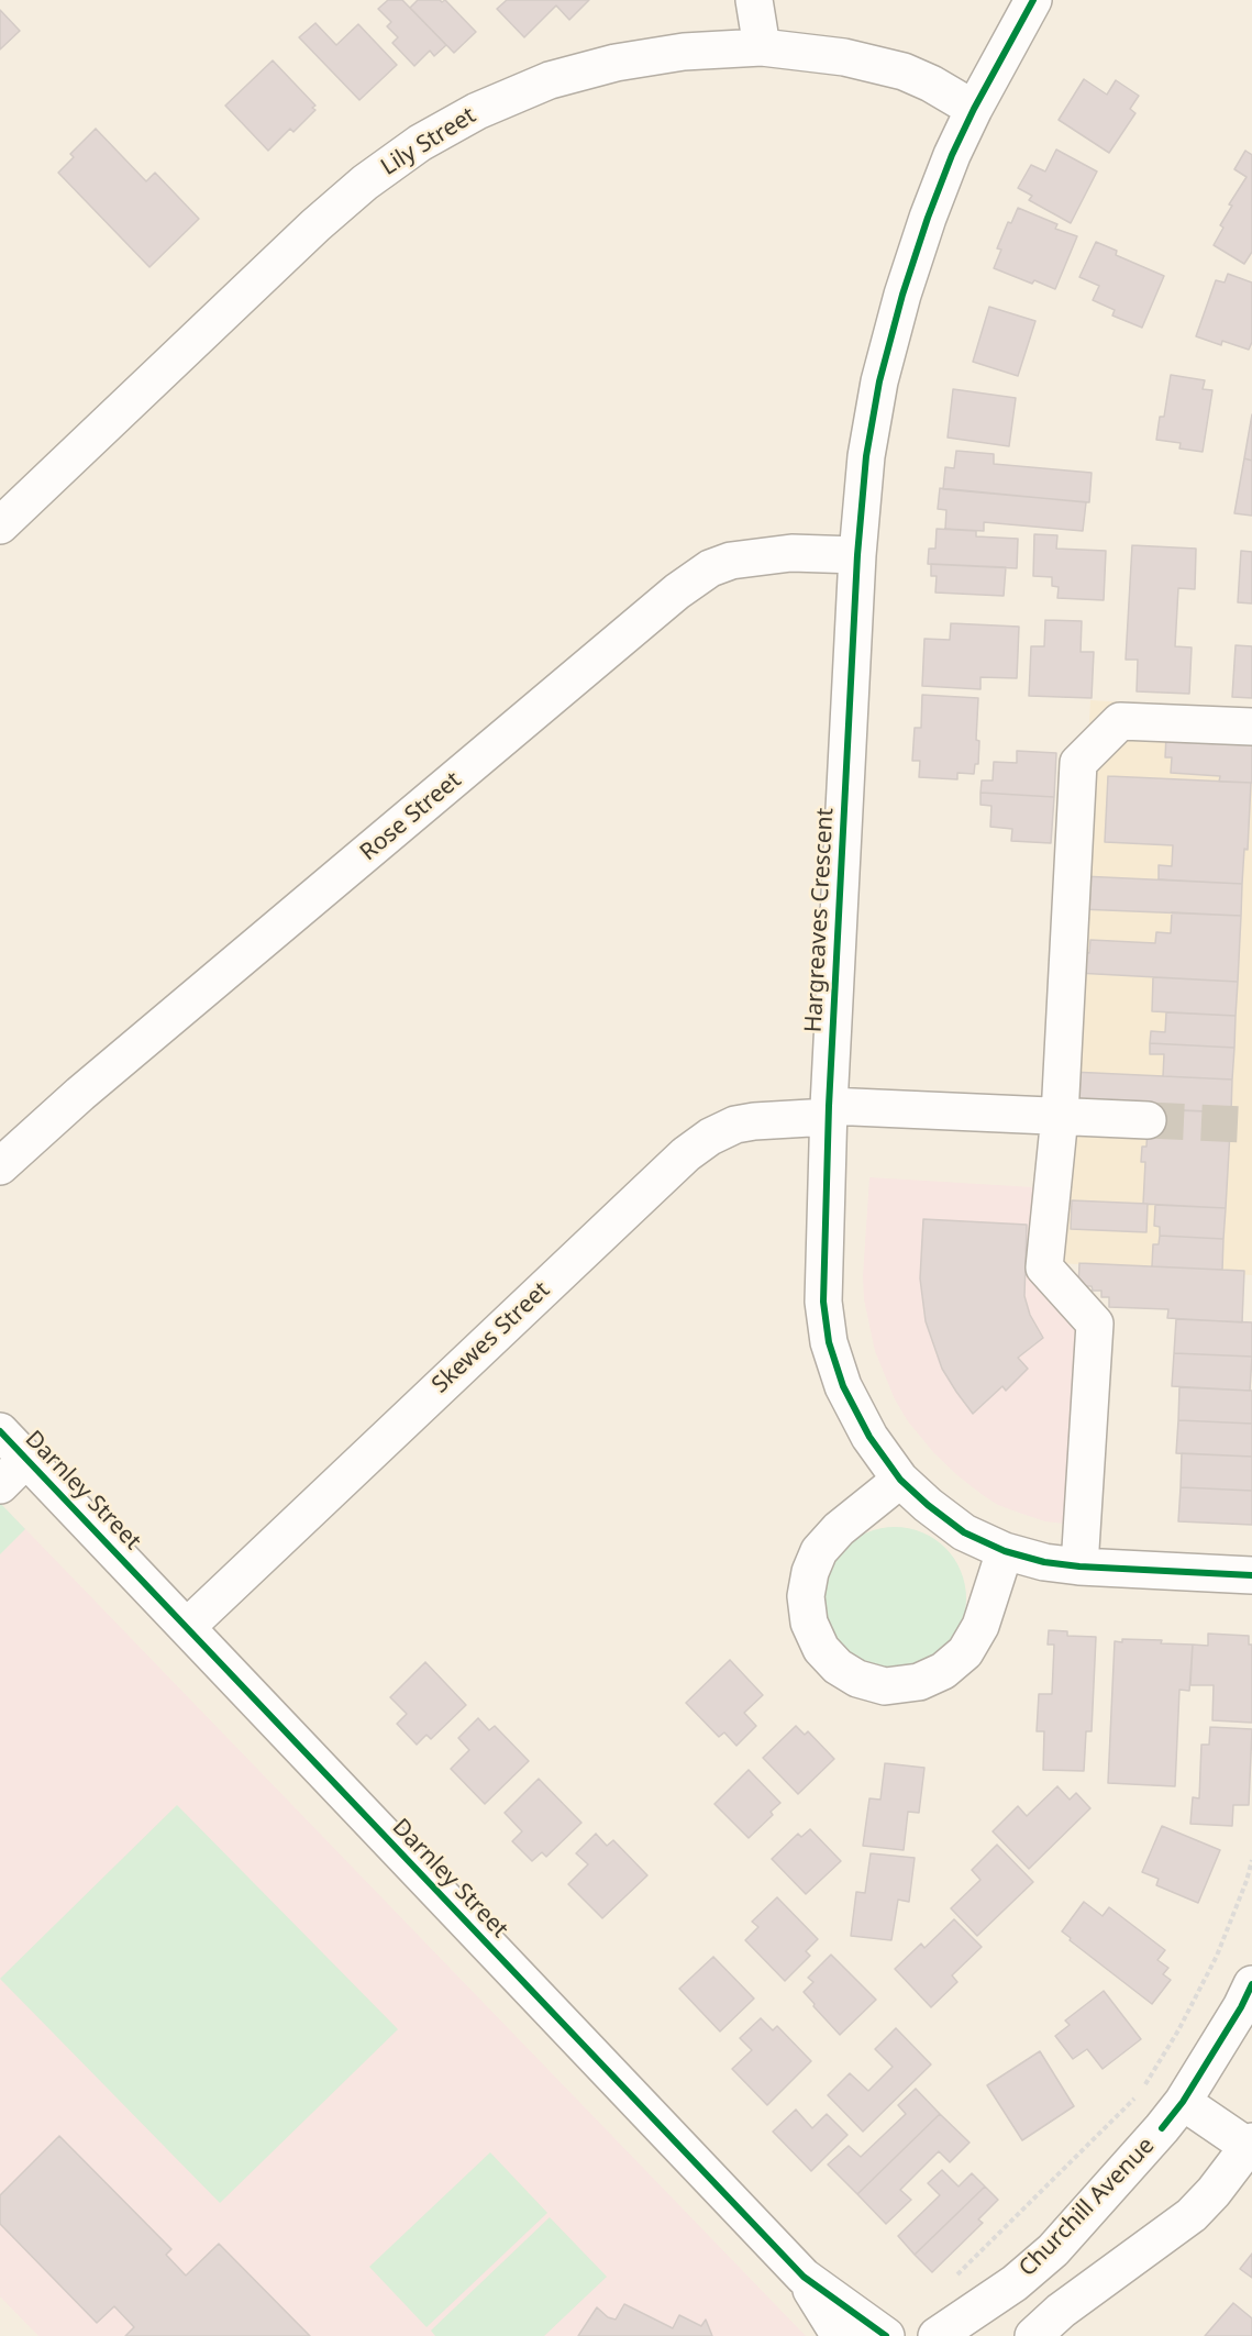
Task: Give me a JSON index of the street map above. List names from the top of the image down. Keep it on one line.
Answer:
{"streets":{"street":["Lily Street","Rose Street","Hargreaves Crescent","Skewes Street","Darnley Street","Churchill Avenue"]},"crossings":[["Lily Street","Hargreaves Crescent"],["Rose Street","Hargreaves Crescent"],["Hargreaves Crescent","Skewes Street"],["Skewes Street","Darnley Street"]]}
